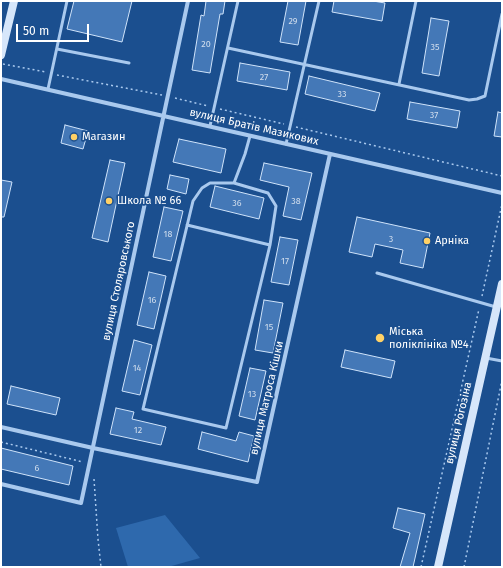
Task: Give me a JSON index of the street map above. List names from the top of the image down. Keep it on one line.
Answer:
{"streets":{"street":["вулиця Братів Мазикових","вулиця Столяровського","вулиця Матроса Кішки","вулиця Рогозіна"]},"crossings":[["вулиця Братів Мазикових","вулиця Столяровського"],["вулиця Братів Мазикових","вулиця Матроса Кішки"],["вулиця Столяровського","вулиця Матроса Кішки"]],"places":["Магазин","Школа № 66","Арніка","Міська поліклініка №4"],"house_numbers":["29","20","35","27","33","37","38","36","18","3","17","16","15","14","13","12","6"],"scale_bar":"50 m"}
